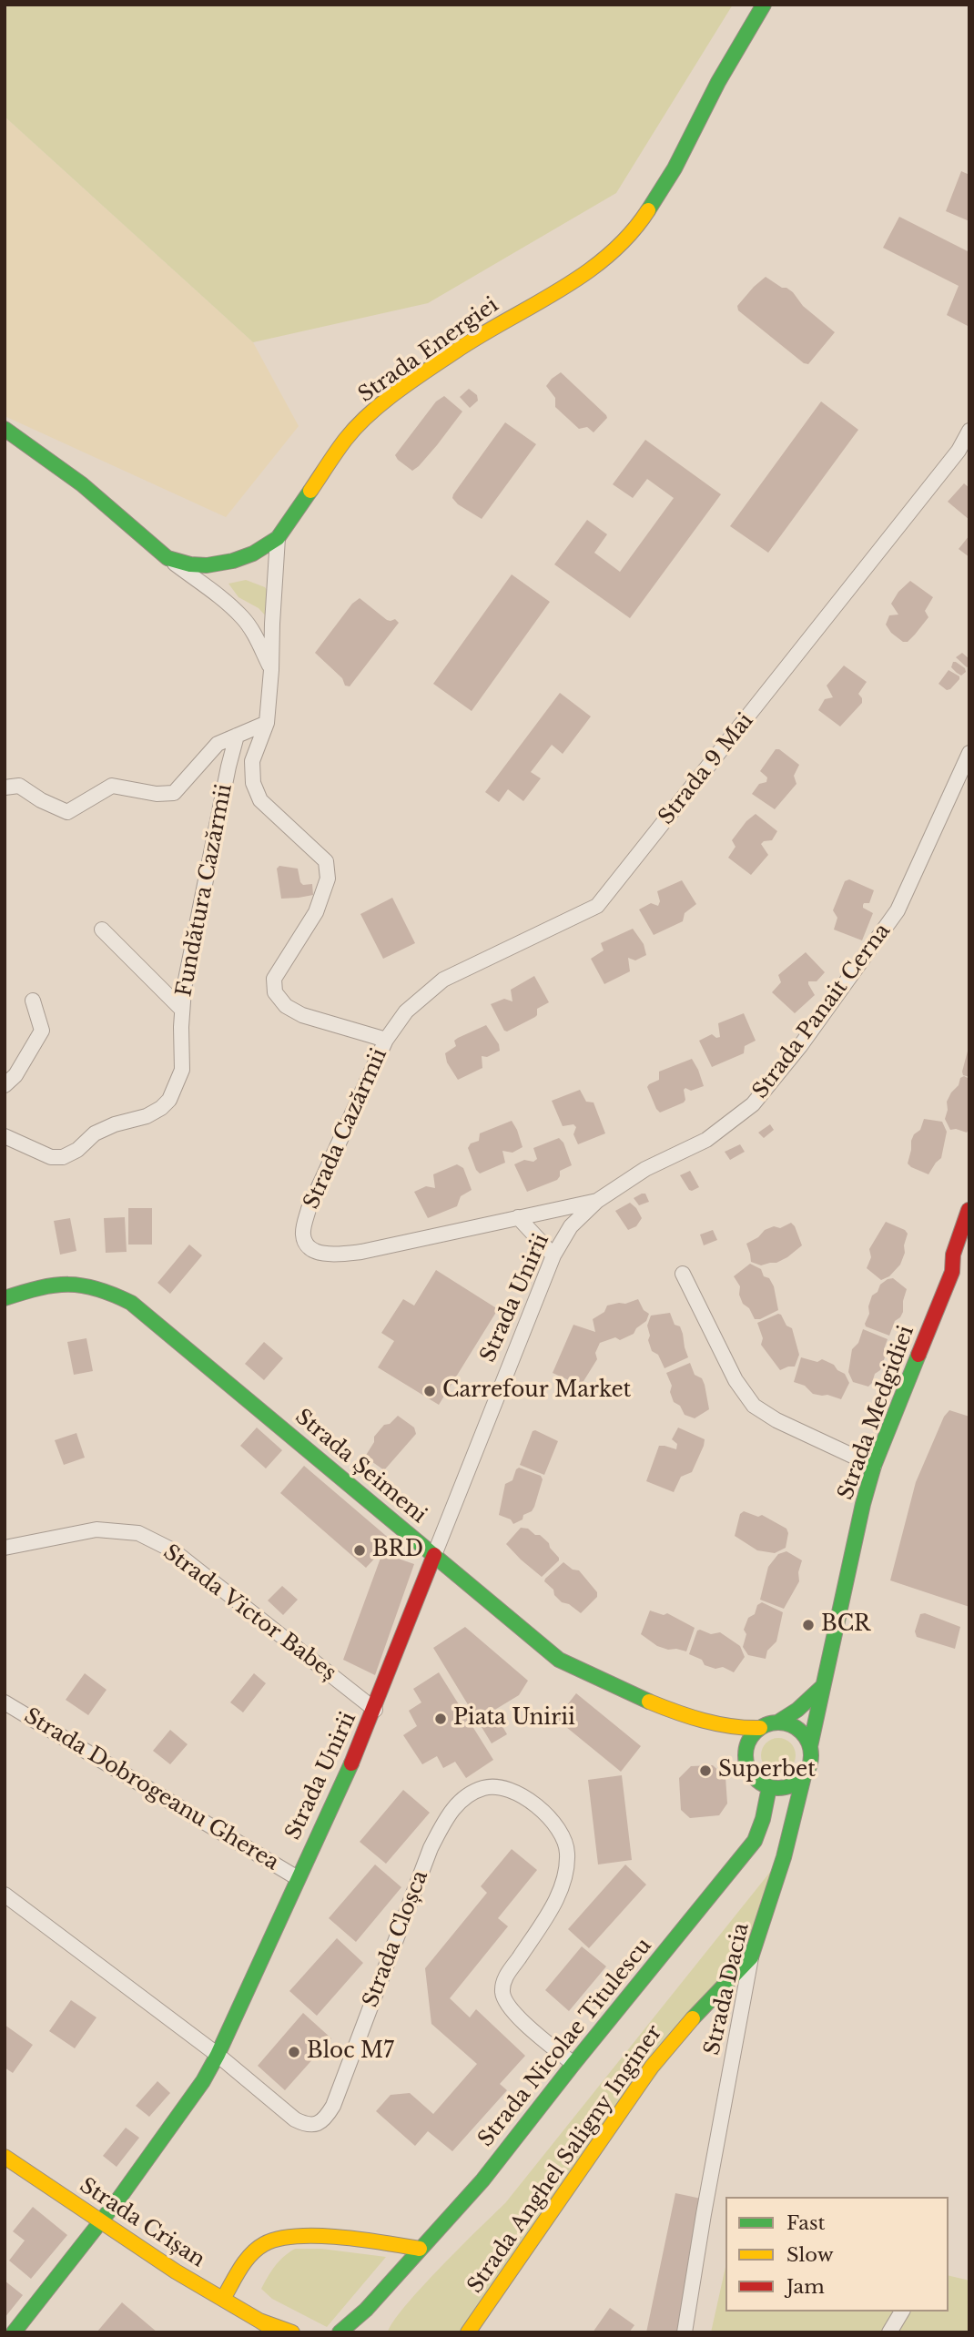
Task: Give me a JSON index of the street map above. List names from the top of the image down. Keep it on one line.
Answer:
{"streets":{"main road":["Strada Energiei","Strada Unirii","Strada Medgidiei","Strada Șeimeni","Strada Dacia","Strada Nicolae Titulescu","Strada Anghel Saligny Inginer","Strada Crișan"],"street":["Strada 9 Mai","Fundătura Cazărmii","Strada Panait Cerna","Strada Cazărmii","Strada Victor Babeș","Strada Dobrogeanu Gherea","Strada Cloșca"]},"crossings":[["Strada 9 Mai","Strada Cazărmii"],["Strada Panait Cerna","Strada Cazărmii"],["Strada Panait Cerna","Strada Unirii"],["Strada Cazărmii","Strada Unirii"],["Strada Unirii","Strada Șeimeni"],["Strada Unirii","Strada Victor Babeș"],["Strada Unirii","Strada Dobrogeanu Gherea"],["Strada Unirii","Strada Cloșca"],["Strada Unirii","Strada Crișan"],["Strada Medgidiei","Strada Șeimeni"],["Strada Medgidiei","Strada Dacia"],["Strada Medgidiei","Strada Nicolae Titulescu"],["Strada Șeimeni","Strada Dacia"],["Strada Șeimeni","Strada Nicolae Titulescu"],["Strada Cloșca","Strada Nicolae Titulescu"],["Strada Dacia","Strada Nicolae Titulescu"],["Strada Dacia","Strada Anghel Saligny Inginer"]],"places":["Carrefour Market","BRD","BCR","Piata Unirii","Superbet","Bloc M7"],"legend":["Fast","Slow","Jam"]}
